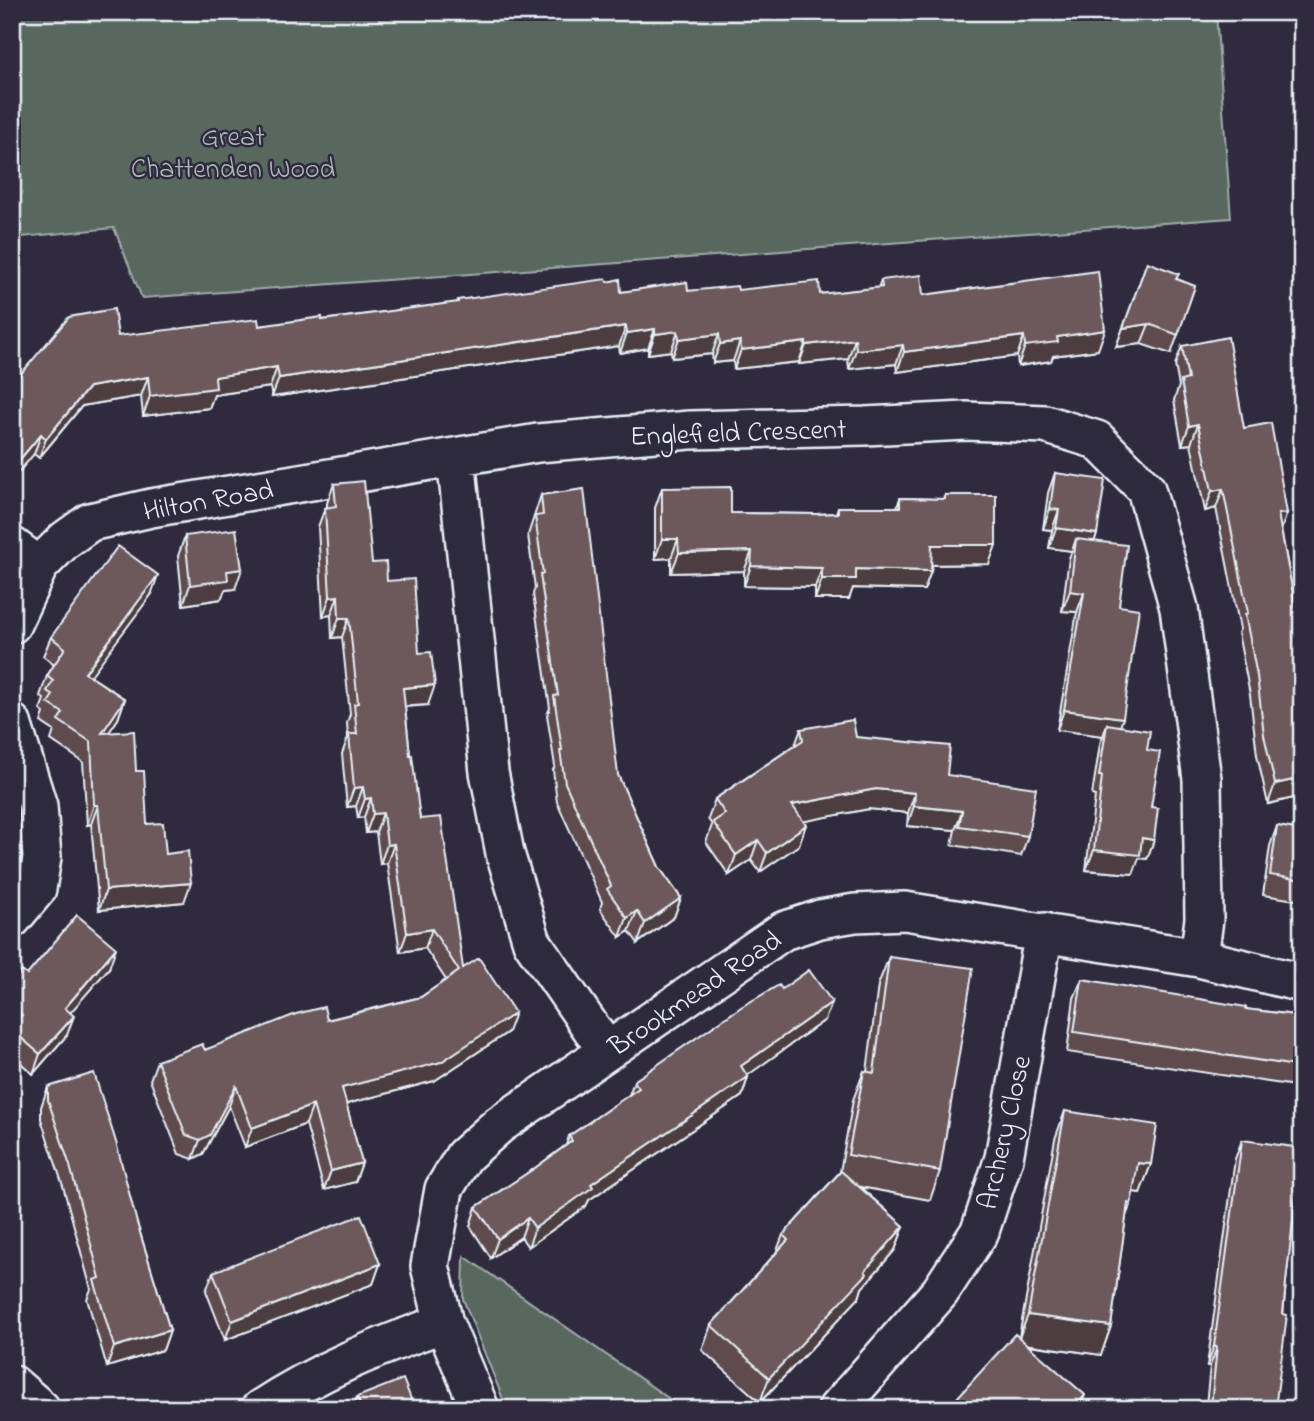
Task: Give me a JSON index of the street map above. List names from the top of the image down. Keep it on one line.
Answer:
{"streets":{"street":["Englefield Crescent","Hilton Road","Brookmead Road","Archery Close"]},"crossings":[["Englefield Crescent","Hilton Road"],["Englefield Crescent","Brookmead Road"],["Brookmead Road","Archery Close"]],"parks":["Great Chattenden Wood"]}
